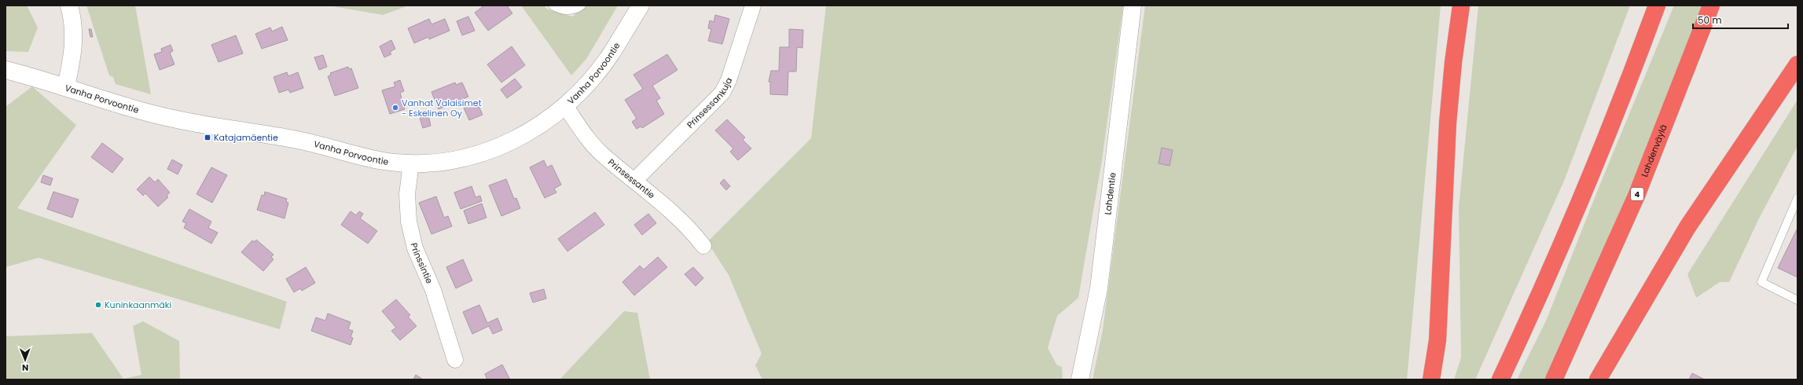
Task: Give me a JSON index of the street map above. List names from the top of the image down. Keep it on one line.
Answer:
{"streets":{"highway":["Lahdenväylä","4"],"street":["Vanha Porvoontie","Prinsessankuja","Prinsessantie","Lahdentie","Prinssintie"]},"crossings":[["Vanha Porvoontie","Prinsessantie"],["Vanha Porvoontie","Prinssintie"],["Prinsessankuja","Prinsessantie"]],"places":{"other":["Vanhat Valaisimet - Eskelinen Oy","Kuninkaanmäki"],"transit":["Katajamäentie"]},"scale_bar":"50 m","north":"bottom"}
